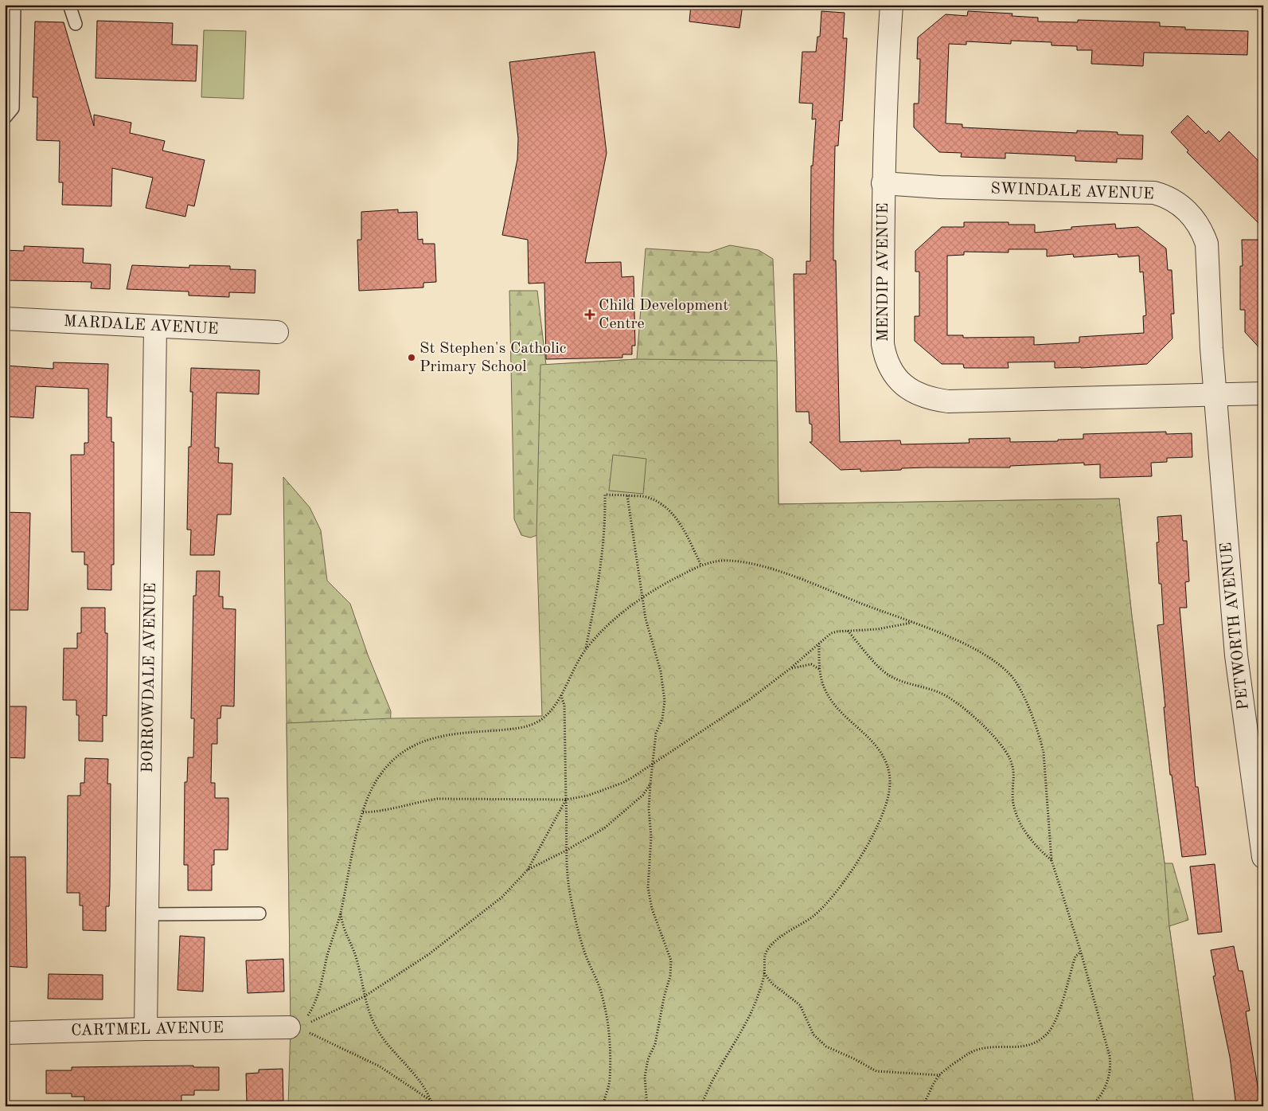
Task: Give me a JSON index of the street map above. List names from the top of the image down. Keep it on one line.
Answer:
{"streets":{"street":["SWINDALE AVENUE","MENDIP AVENUE","MARDALE AVENUE","PETWORTH AVENUE","BORROWDALE AVENUE","CARTMEL AVENUE"]},"crossings":[["SWINDALE AVENUE","MENDIP AVENUE"],["SWINDALE AVENUE","PETWORTH AVENUE"],["MENDIP AVENUE","PETWORTH AVENUE"],["MARDALE AVENUE","BORROWDALE AVENUE"],["BORROWDALE AVENUE","CARTMEL AVENUE"]],"places":{"health":["Child Development Centre"],"other":["St Stephen's Catholic Primary School"]}}
